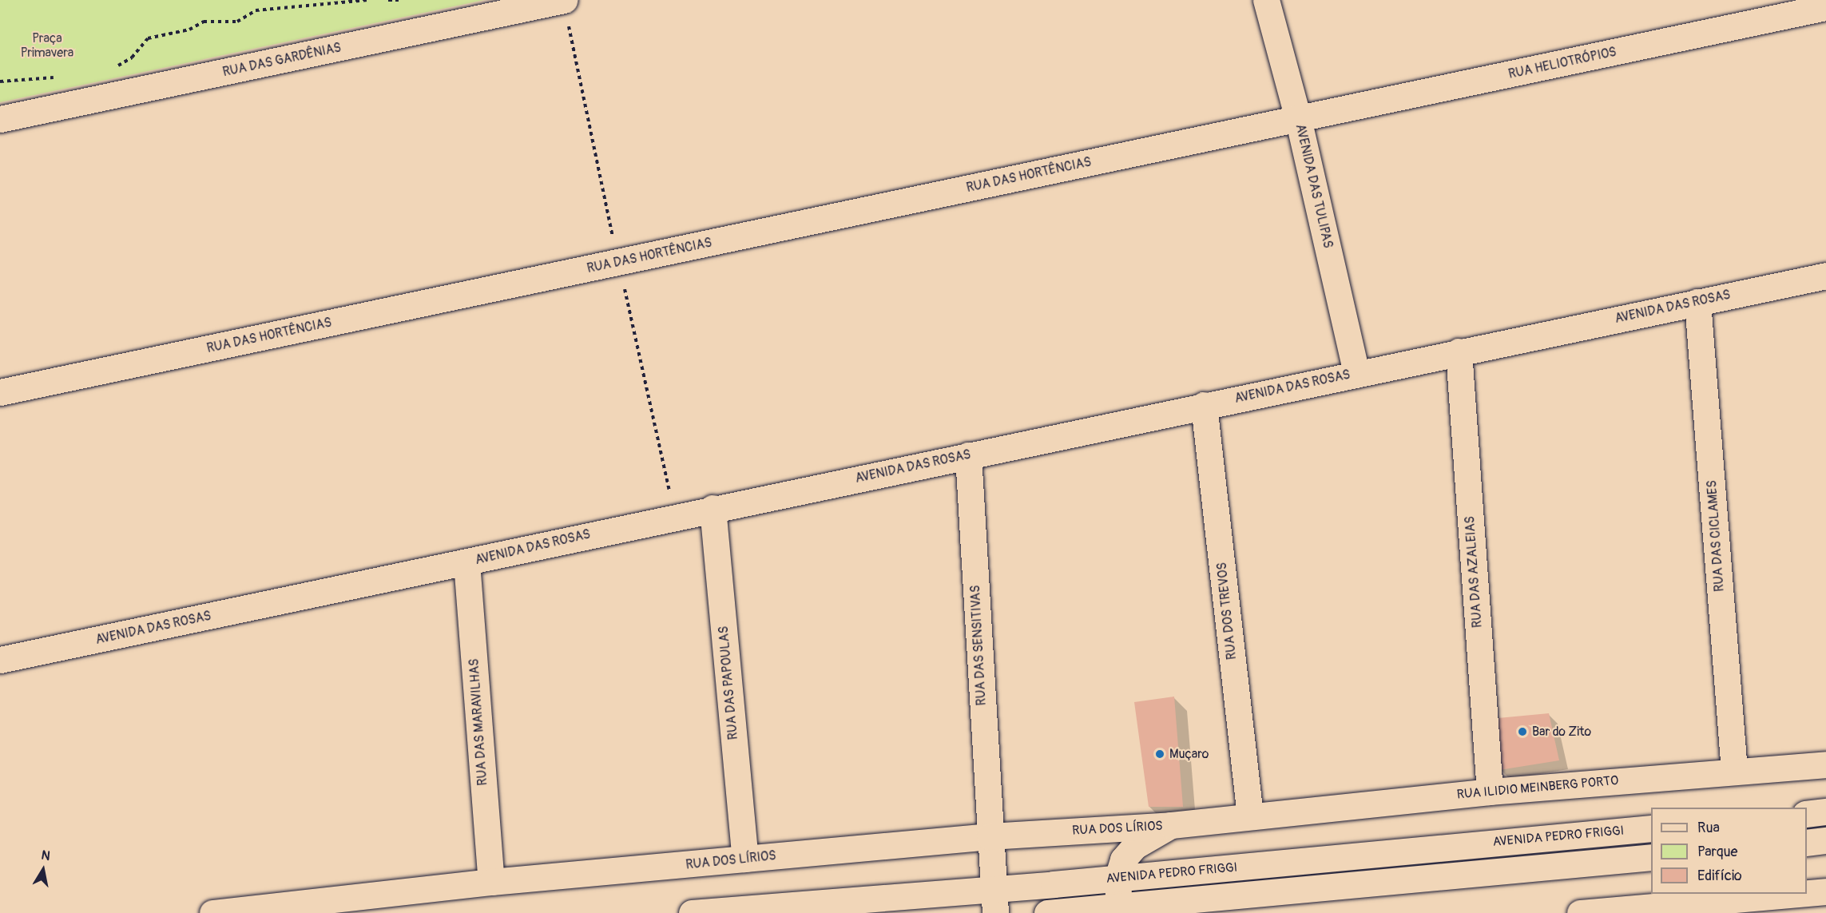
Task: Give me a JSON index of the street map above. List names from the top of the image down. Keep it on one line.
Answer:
{"streets":{"street":["RUA DAS GARDÊNIAS","RUA HELIOTRÓPIOS","RUA DAS HORTÊNCIAS","AVENIDA DAS TULIPAS","AVENIDA DAS ROSAS","RUA DAS CICLAMES","RUA DAS AZALEIAS","RUA DOS TREVOS","RUA DAS SENSITIVAS","RUA DAS PAPOULAS","RUA DAS MARAVILHAS","RUA ILIDIO MEINBERG PORTO","RUA DOS LÍRIOS","AVENIDA PEDRO FRIGGI"]},"crossings":[["RUA HELIOTRÓPIOS","RUA DAS HORTÊNCIAS"],["RUA HELIOTRÓPIOS","AVENIDA DAS TULIPAS"],["RUA DAS HORTÊNCIAS","AVENIDA DAS TULIPAS"],["AVENIDA DAS TULIPAS","AVENIDA DAS ROSAS"],["AVENIDA DAS ROSAS","RUA DAS CICLAMES"],["AVENIDA DAS ROSAS","RUA DAS AZALEIAS"],["AVENIDA DAS ROSAS","RUA DOS TREVOS"],["AVENIDA DAS ROSAS","RUA DAS SENSITIVAS"],["AVENIDA DAS ROSAS","RUA DAS PAPOULAS"],["AVENIDA DAS ROSAS","RUA DAS MARAVILHAS"],["RUA DAS CICLAMES","RUA ILIDIO MEINBERG PORTO"],["RUA DAS AZALEIAS","RUA ILIDIO MEINBERG PORTO"],["RUA DOS TREVOS","RUA ILIDIO MEINBERG PORTO"],["RUA DOS TREVOS","RUA DOS LÍRIOS"],["RUA DAS SENSITIVAS","RUA DOS LÍRIOS"],["RUA DAS SENSITIVAS","AVENIDA PEDRO FRIGGI"],["RUA DAS PAPOULAS","RUA DOS LÍRIOS"],["RUA DAS MARAVILHAS","RUA DOS LÍRIOS"],["RUA ILIDIO MEINBERG PORTO","RUA DOS LÍRIOS"]],"parks":["Praça Primavera"],"places":["Bar do Zito","Muçaro"],"legend":["Rua","Parque","Edifício"],"north":"top"}
